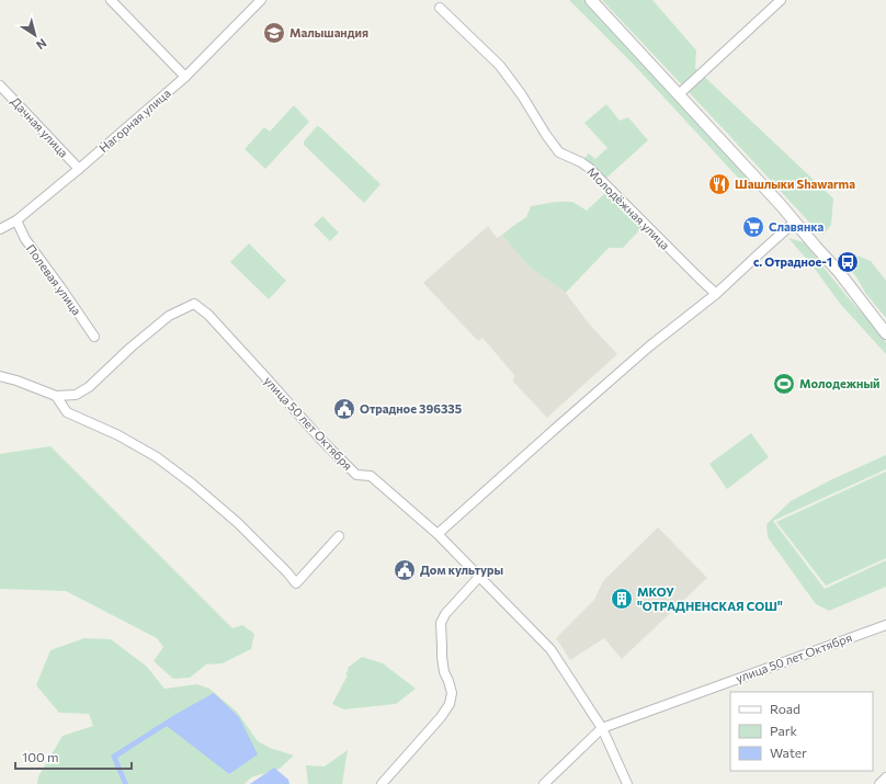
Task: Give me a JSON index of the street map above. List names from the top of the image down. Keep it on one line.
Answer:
{"streets":{"street":["Нагорная улица","Дачная улица","Молодёжная улица","Полевая улица","улица 50 лет Октября"]},"crossings":[["Нагорная улица","Дачная улица"],["Нагорная улица","Полевая улица"]],"places":{"school or university":["Малышандия"],"restaurant":["Шашлыки Shawarma"],"supermarket":["Славянка"],"bus stop":["с. Отрадное-1"],"sports":["Молодежный"],"public building":["Отрадное 396335","Дом культуры"],"building":["МКОУ \"ОТРАДНЕНСКАЯ СОШ\""]},"legend":["Road","Park","Water"],"scale_bar":"100 m","north":"bottom right"}
